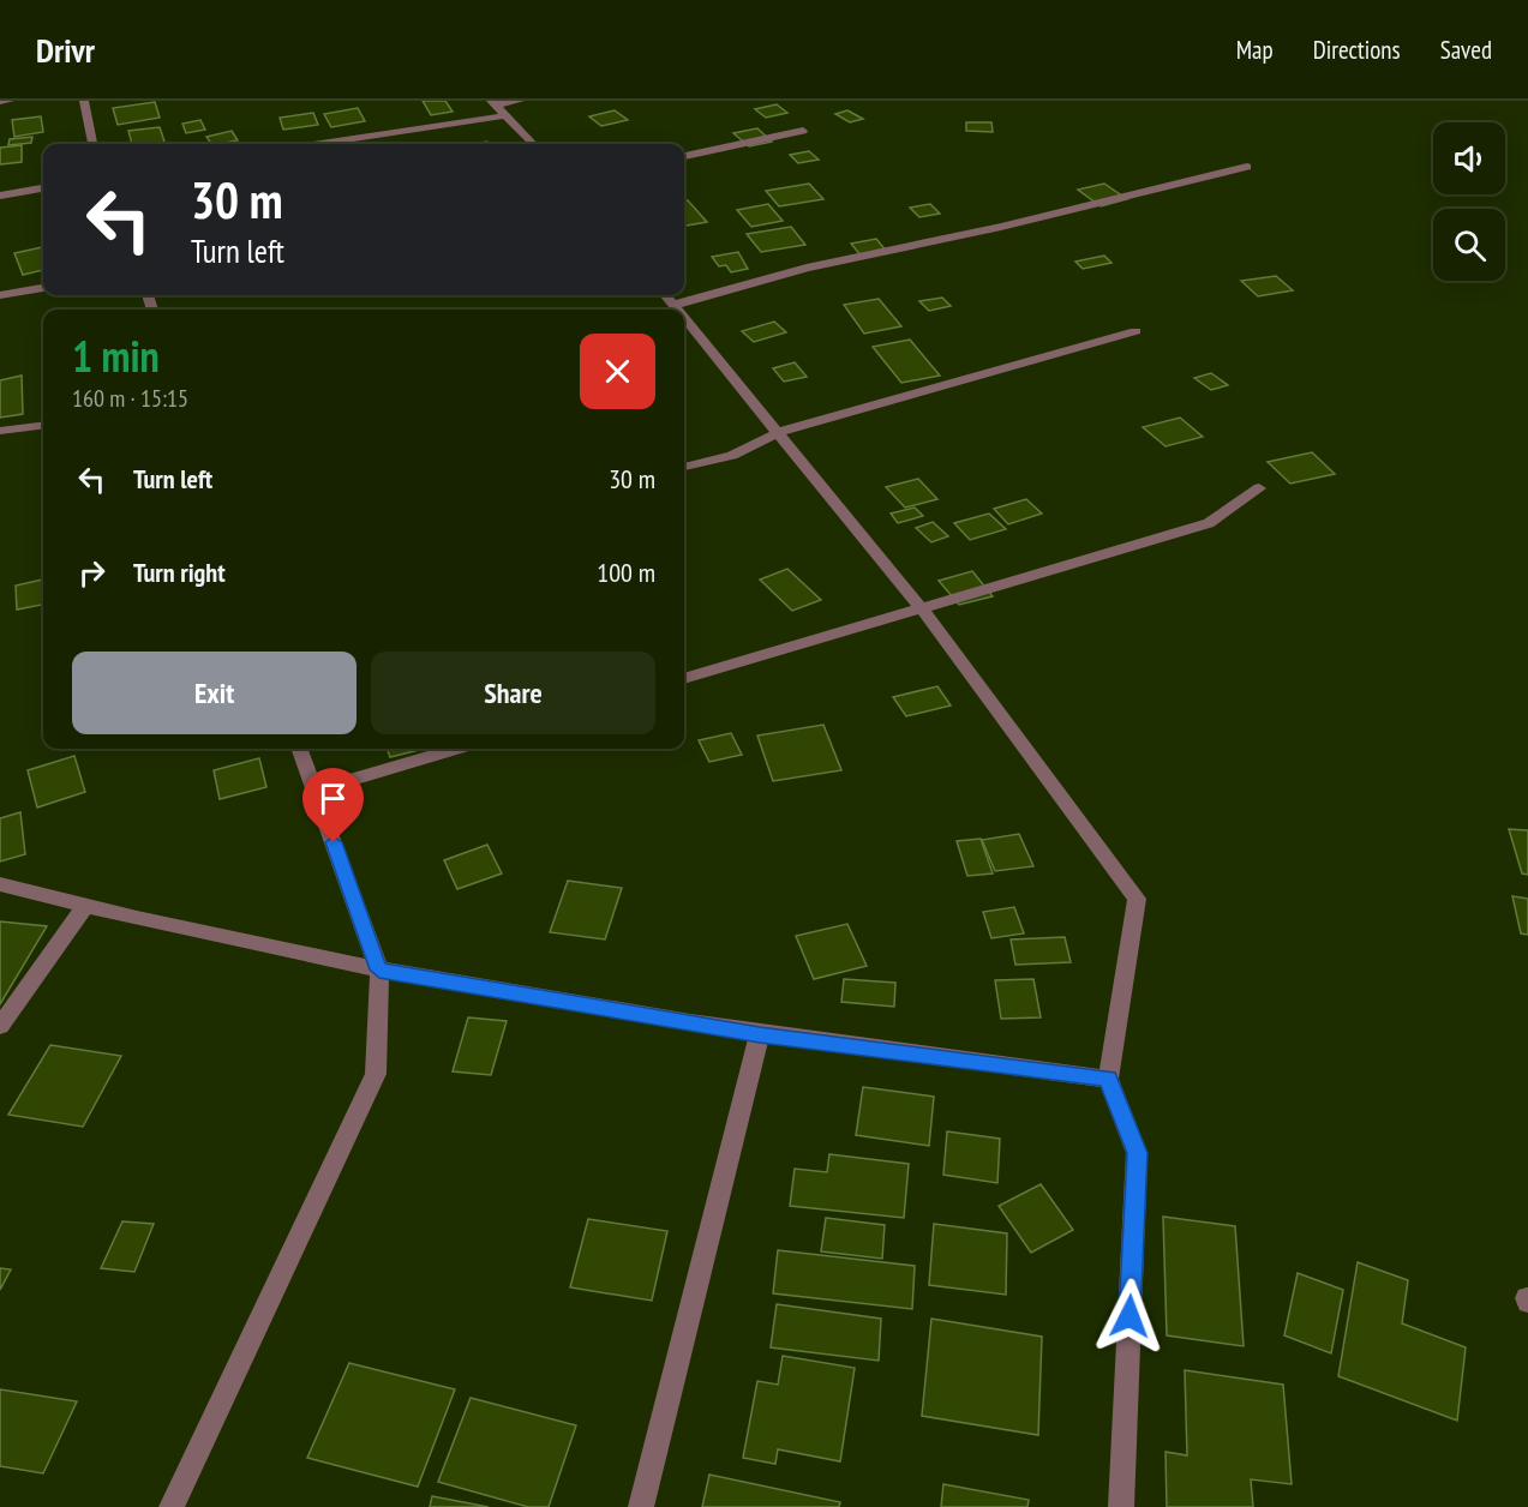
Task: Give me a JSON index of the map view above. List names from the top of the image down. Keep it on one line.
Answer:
{"page":{"header":"Drivr","nav":["Map","Directions","Saved"],"turn":["30 m","Turn left"],"heading":["1 min","160 m · 15:15"],"list":[{"name":"Turn left","value":"30 m"},{"name":"Turn right","value":"100 m"}],"buttons":["Exit","Share"]}}
